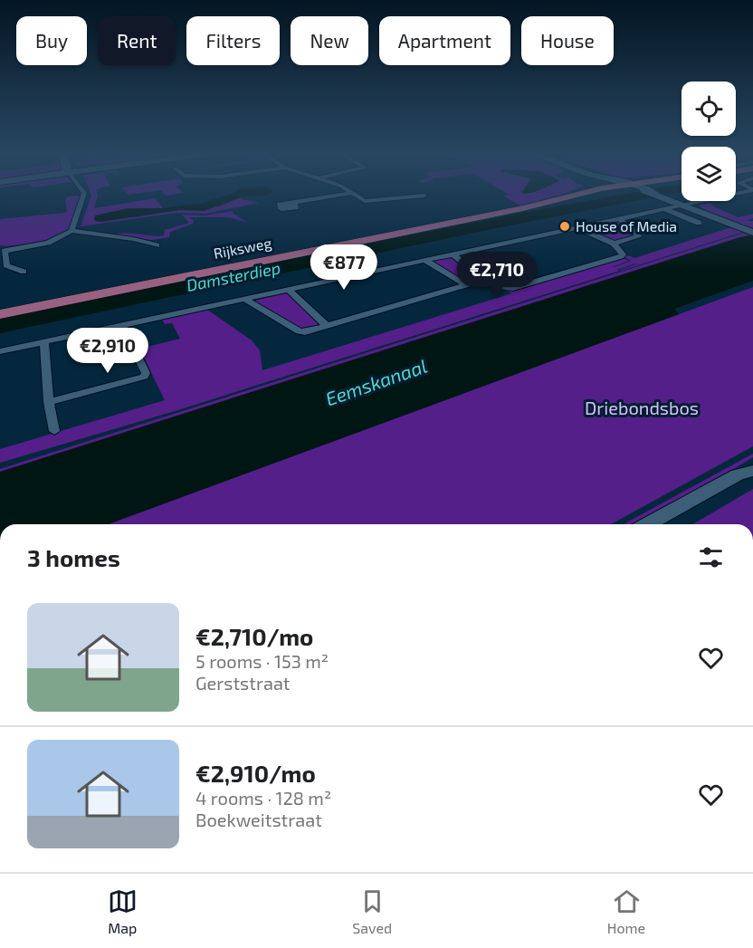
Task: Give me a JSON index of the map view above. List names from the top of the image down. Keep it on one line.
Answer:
{"streets":{"main road":["Rijksweg"]},"water":["Damsterdiep","Eemskanaal"],"parks":["Driebondsbos"],"places":["House of Media"],"page":{"chip":["Buy","Rent","Filters","New","Apartment","House"],"price":["€877","€2,710","€2,910"],"heading":"3 homes","list":[{"name":"€2,710/mo","note":"5 rooms · 153 m² · Gerststraat"},{"name":"€2,910/mo","note":"4 rooms · 128 m² · Boekweitstraat"}],"tabs":["Map","Saved","Home"]}}
